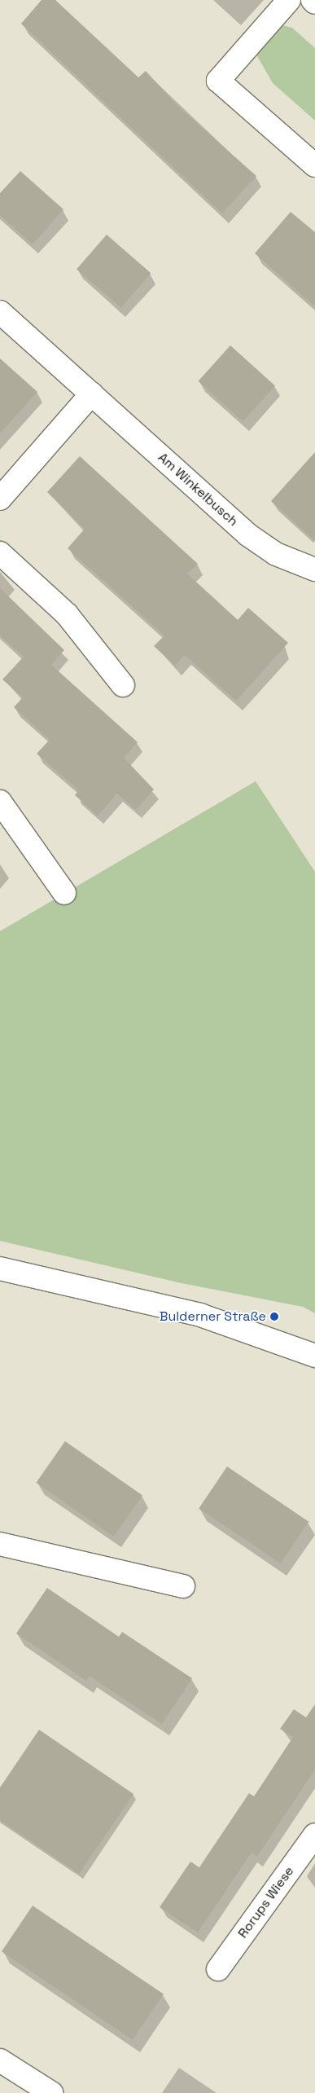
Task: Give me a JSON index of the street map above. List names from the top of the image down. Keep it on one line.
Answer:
{"streets":{"street":["Am Winkelbusch","Rorups Wiese"]},"places":["Bulderner Straße"]}
